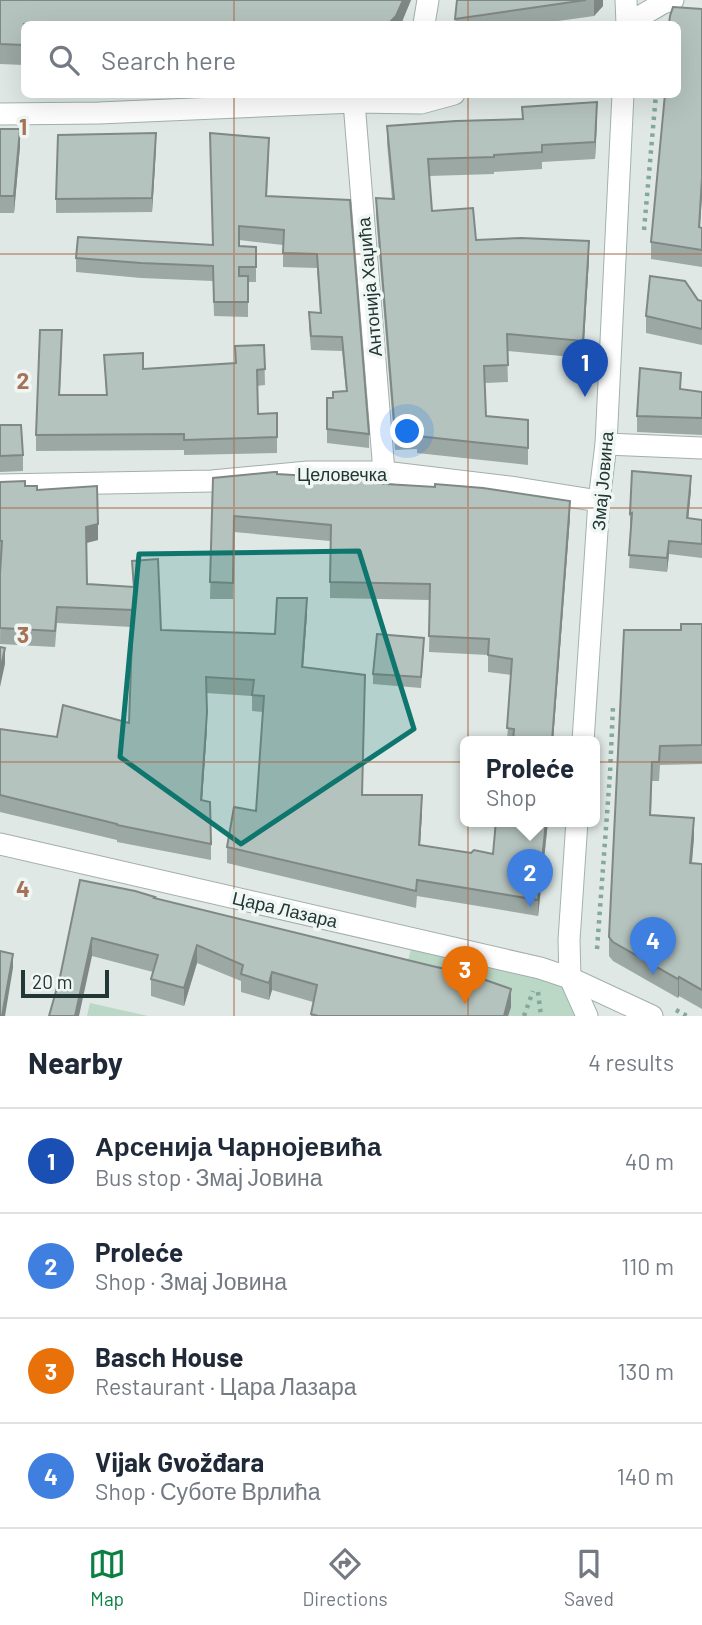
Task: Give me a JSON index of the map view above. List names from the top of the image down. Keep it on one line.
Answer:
{"streets":{"street":["Антонија Хаџића","Целовечка","Змај Јовина","Цара Лазара"]},"crossings":[["Антонија Хаџића","Целовечка"],["Целовечка","Змај Јовина"]],"scale_bar":"20 m","page":{"search":"Search here","pins":["1","2","4","3"],"popup":["Proleće","Shop"],"scale":"20 m","heading":["Nearby","4 results"],"list":[{"mark":"1","name":"Арсенија Чарнојевића","note":"Bus stop · Змај Јовина","value":"40 m"},{"mark":"2","name":"Proleće","note":"Shop · Змај Јовина","value":"110 m"},{"mark":"3","name":"Basch House","note":"Restaurant · Цара Лазара","value":"130 m"},{"mark":"4","name":"Vijak Gvožđara","note":"Shop · Суботе Врлића","value":"140 m"}],"nav":["Map","Directions","Saved"]},"grid":{"rows":["1","2","3","4"]}}
